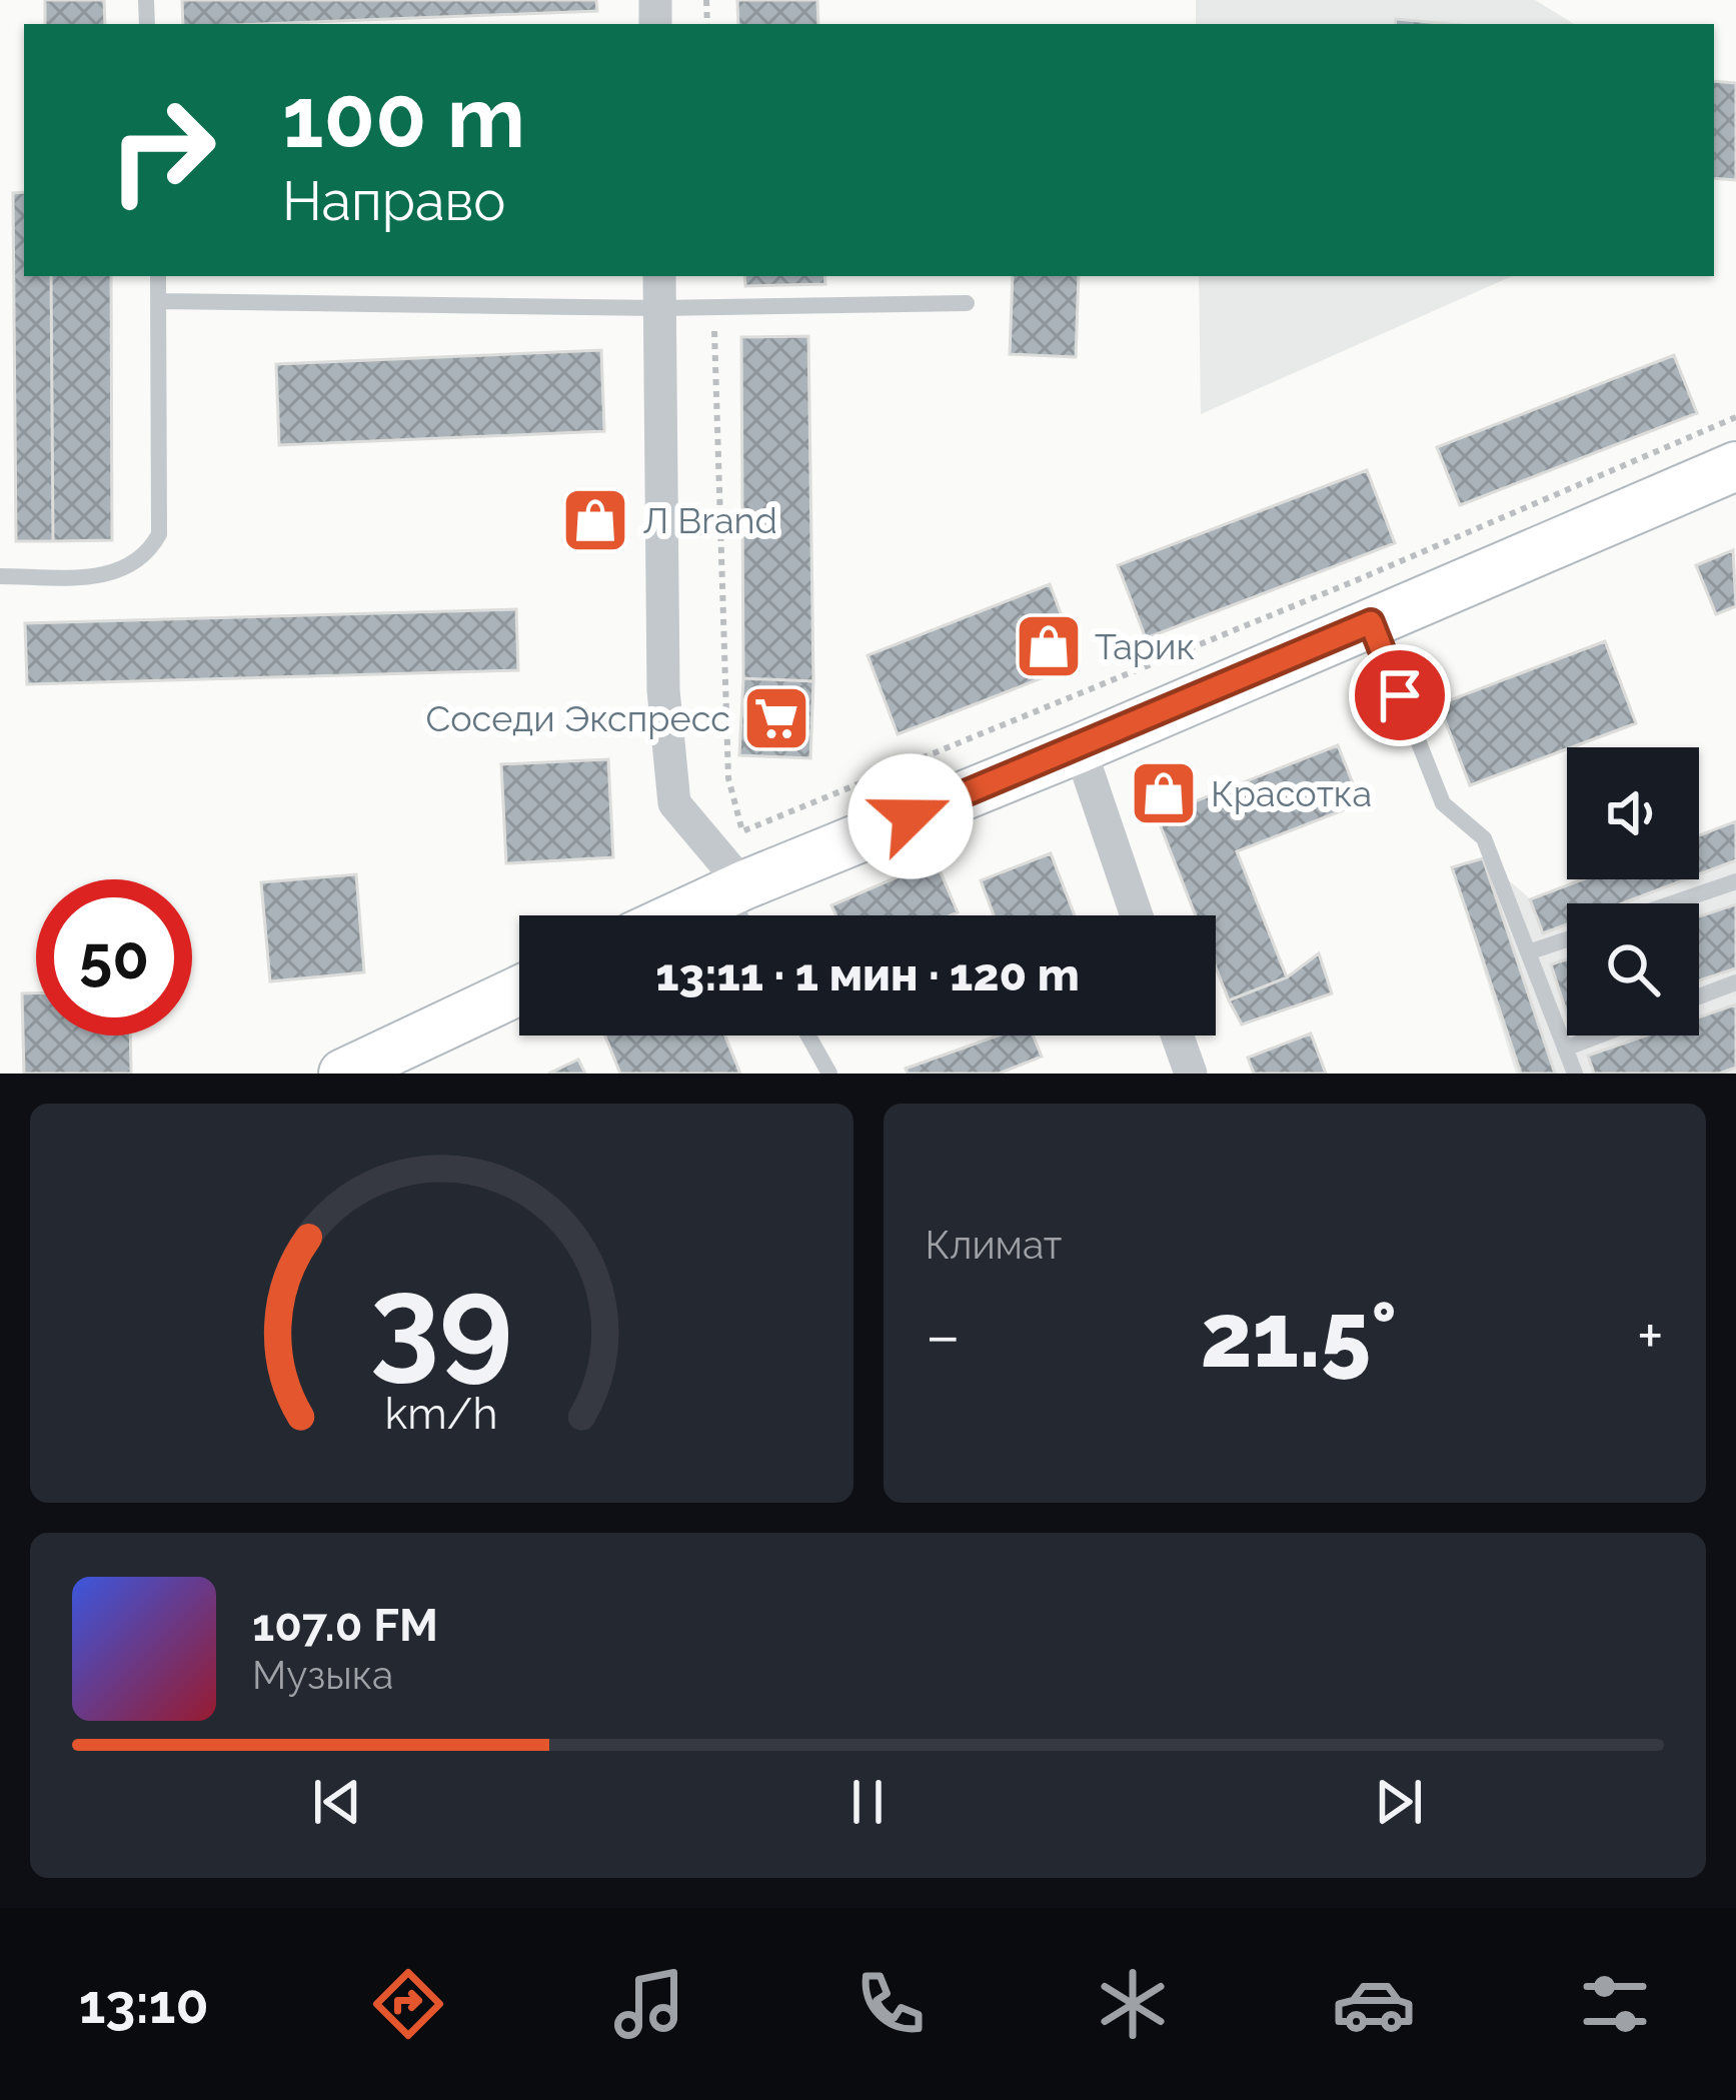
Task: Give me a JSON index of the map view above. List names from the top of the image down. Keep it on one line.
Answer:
{"places":{"shop":["Л Brand","Тарик","Красотка"],"supermarket":["Соседи Экспресс"]},"page":{"turn":["100 m","Направо"],"limit":"50","trip":"13:11 · 1 мин · 120 m","tile":"Климат","heat":["−","21.5°","+"],"song":["107.0 FM","Музыка"],"tabs":"13:10","gauge":["39","km/h"]}}
